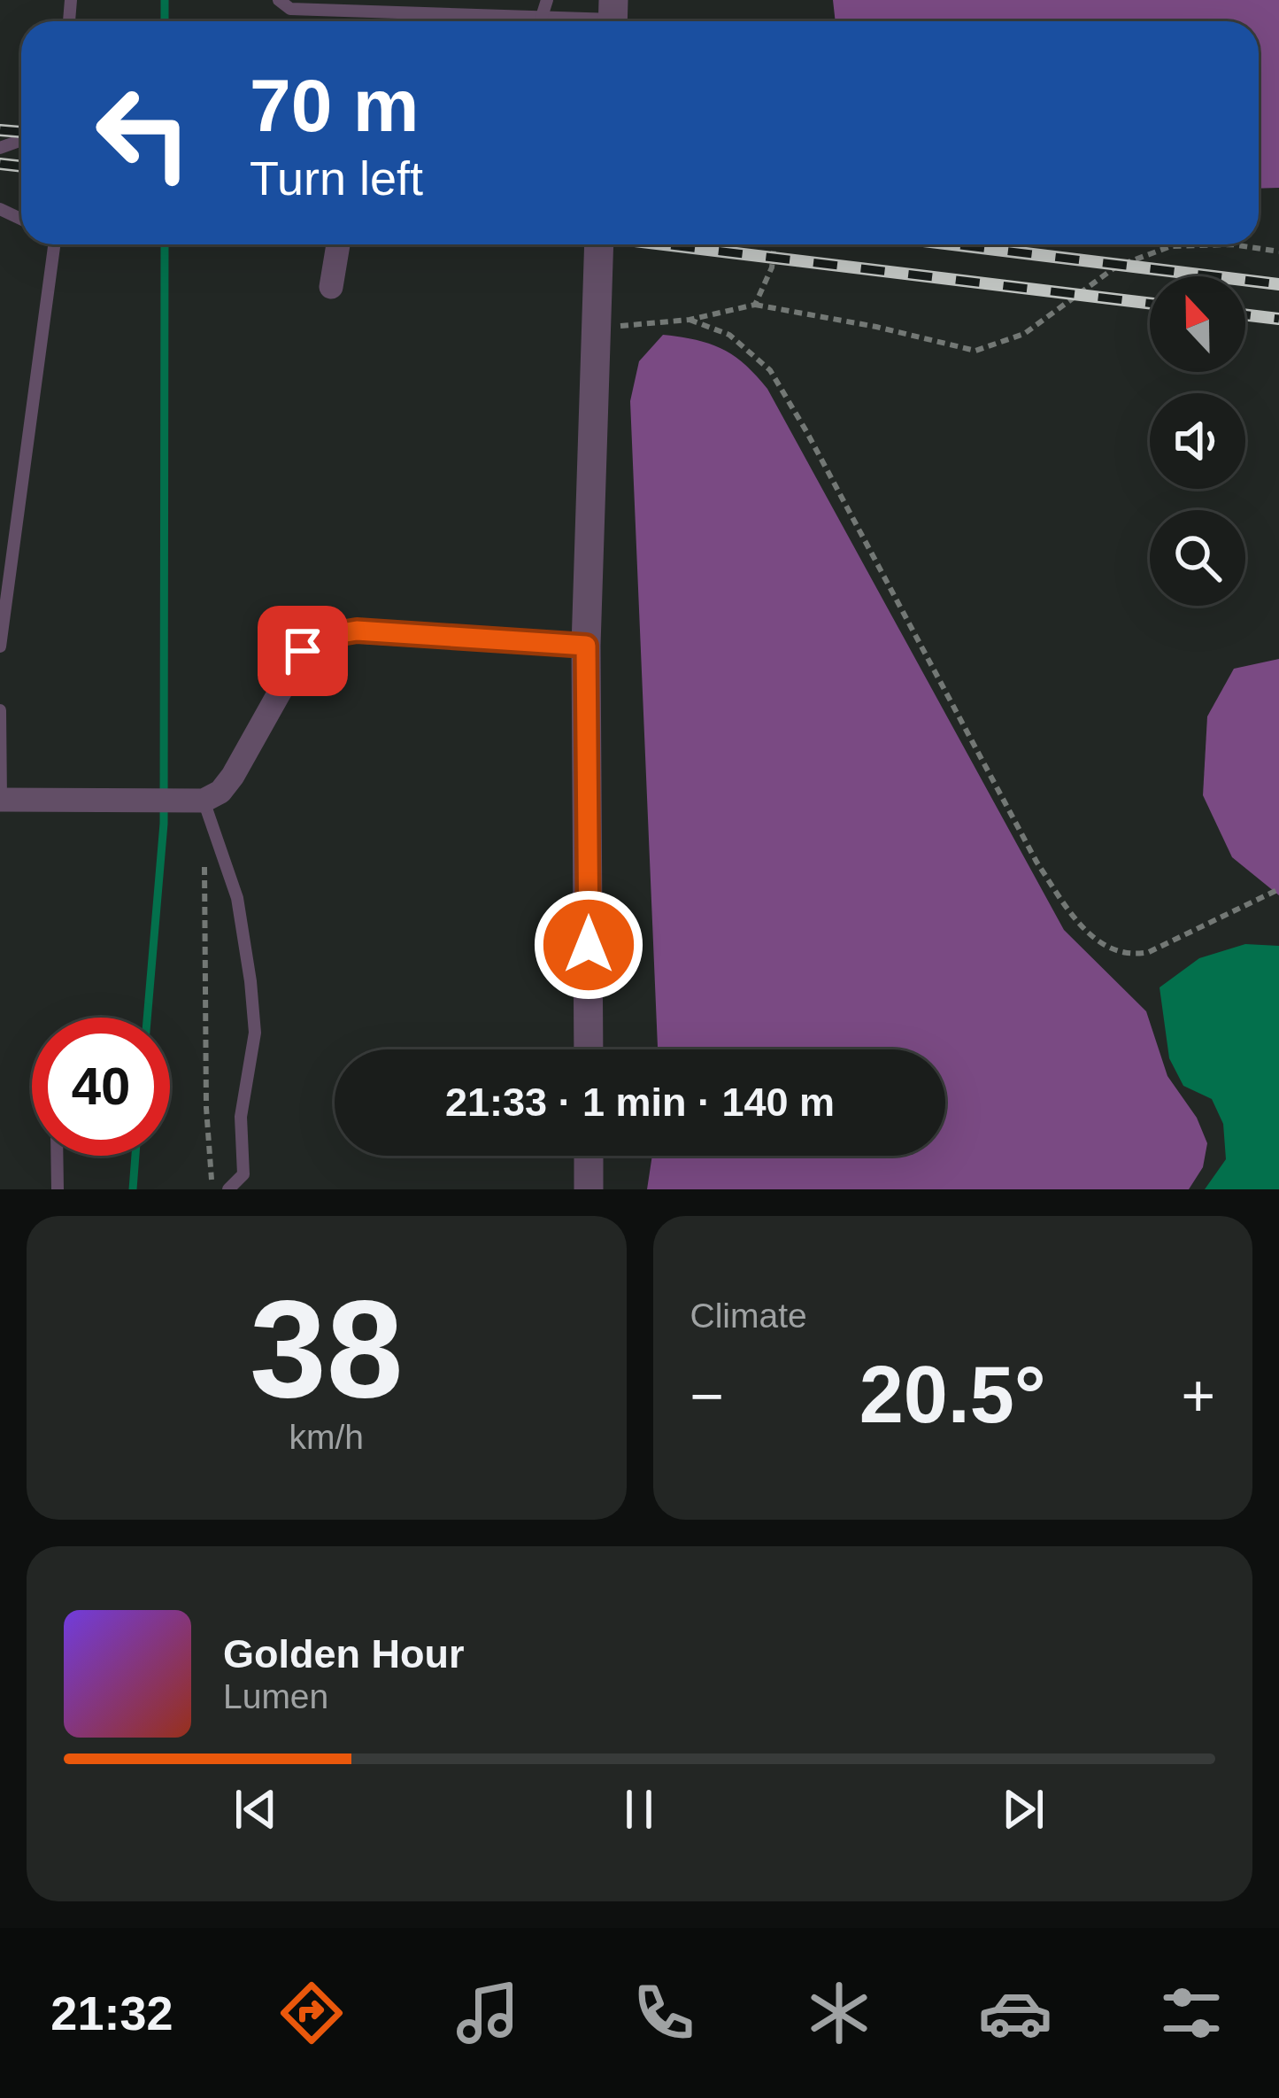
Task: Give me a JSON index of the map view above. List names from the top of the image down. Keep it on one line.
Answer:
{"north":"top","page":{"turn":["70 m","Turn left"],"limit":"40","trip":"21:33 · 1 min · 140 m","tile":[["38","km/h"],"Climate"],"heat":["−","20.5°","+"],"song":["Golden Hour","Lumen"],"tabs":"21:32"}}
